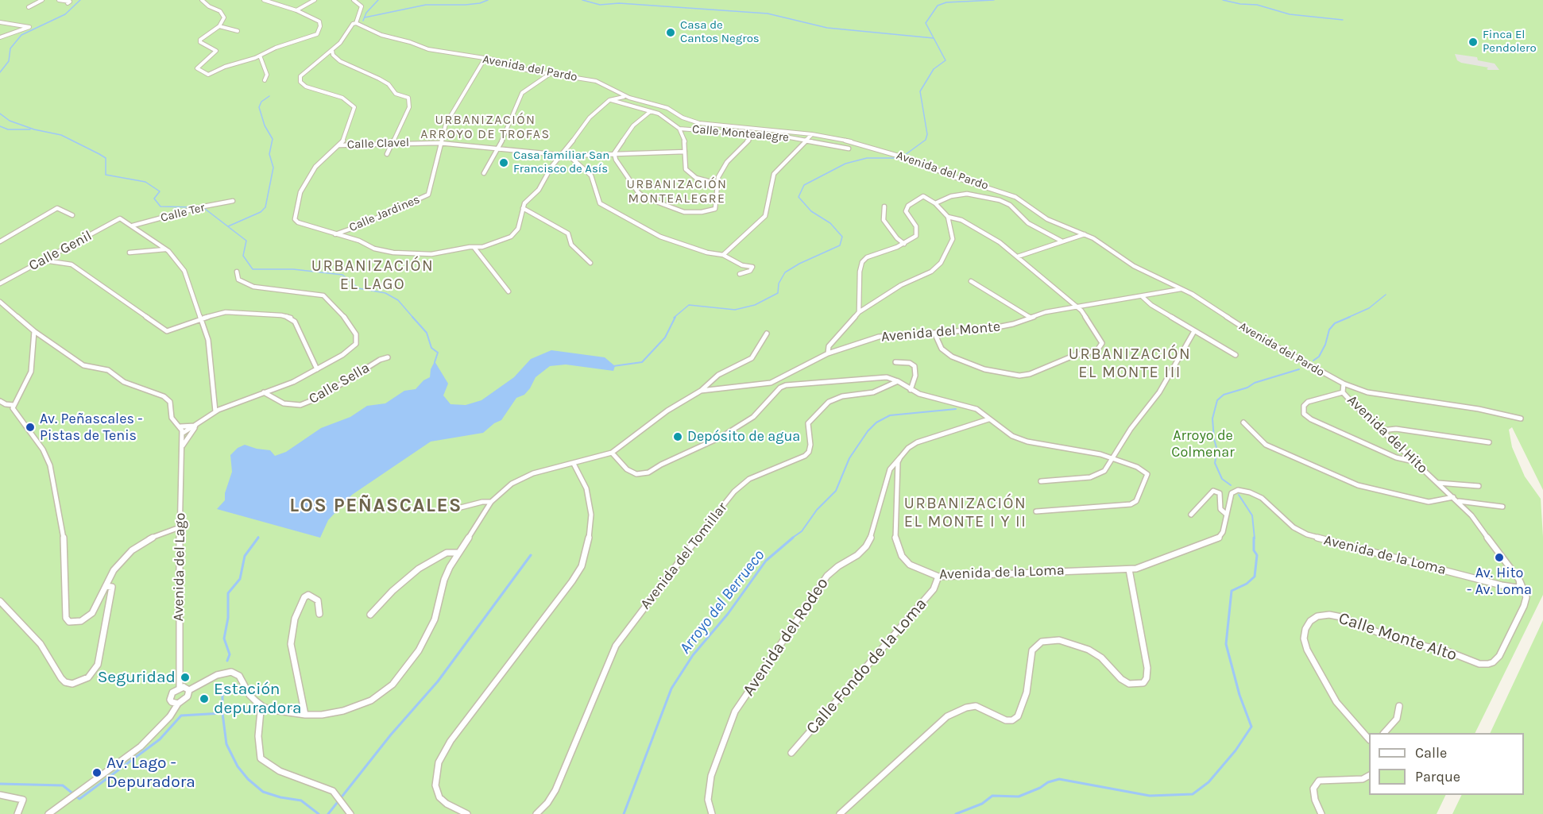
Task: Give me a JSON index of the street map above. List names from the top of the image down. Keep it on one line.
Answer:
{"streets":{"street":["Avenida del Pardo","Calle Montealegre","Calle Clavel","Calle Ter","Calle Jardines","Calle Genil","Avenida del Monte","Calle Sella","Avenida del Hito","Avenida de la Loma","Avenida del Tomillar","Avenida del Lago","Avenida del Rodeo","Calle Monte Alto","Calle Fondo de la Loma"]},"crossings":[["Avenida del Pardo","Calle Montealegre"],["Avenida del Pardo","Calle Jardines"],["Avenida del Pardo","Avenida del Monte"],["Avenida del Pardo","Avenida del Hito"],["Calle Clavel","Calle Jardines"],["Calle Ter","Calle Genil"],["Avenida de la Loma","Avenida del Rodeo"],["Avenida de la Loma","Calle Fondo de la Loma"]],"districts":["URBANIZACIÓN ARROYO DE TROFAS","URBANIZACIÓN MONTEALEGRE","URBANIZACIÓN EL LAGO","URBANIZACIÓN EL MONTE III","URBANIZACIÓN EL MONTE I Y II","LOS PEÑASCALES"],"water":["Arroyo del Berrueco"],"parks":["Arroyo de Colmenar"],"places":["Casa de Cantos Negros","Finca El Pendolero","Casa familiar San Francisco de Asís","Av. Peñascales - Pistas de Tenis","Depósito de agua","Av. Hito - Av. Loma","Seguridad","Estación depuradora","Av. Lago - Depuradora"],"legend":["Calle","Parque"]}
